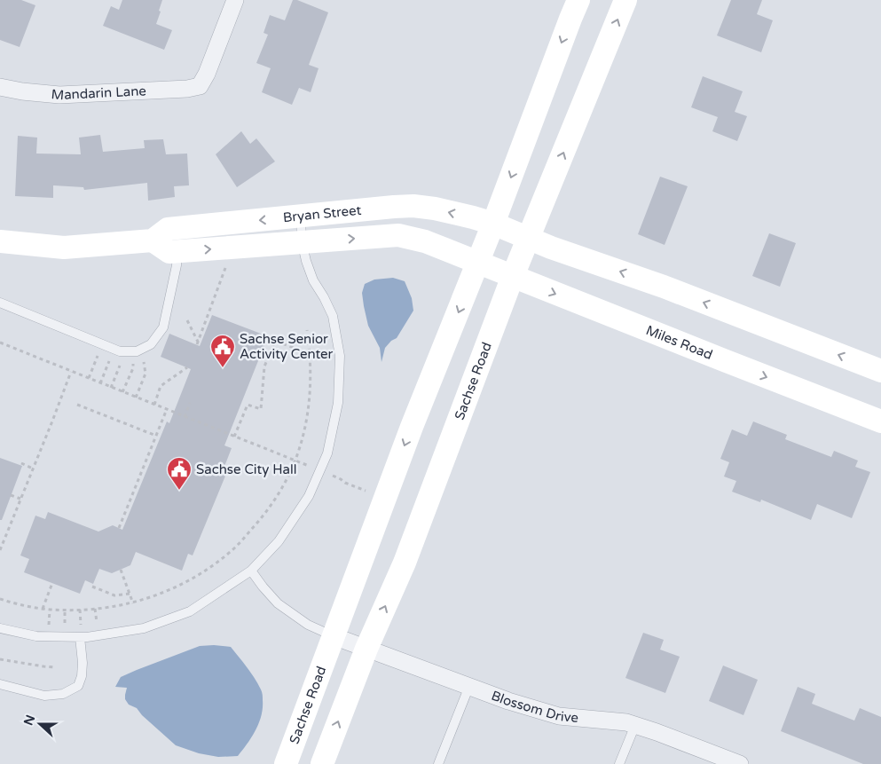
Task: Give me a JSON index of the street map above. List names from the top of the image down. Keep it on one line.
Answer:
{"streets":{"main road":["Bryan Street","Miles Road","Sachse Road"],"street":["Mandarin Lane","Blossom Drive"]},"crossings":[["Bryan Street","Miles Road"],["Bryan Street","Sachse Road"],["Miles Road","Sachse Road"],["Sachse Road","Blossom Drive"]],"places":{"public building":["Sachse Senior Activity Center","Sachse City Hall"]},"north":"left"}
